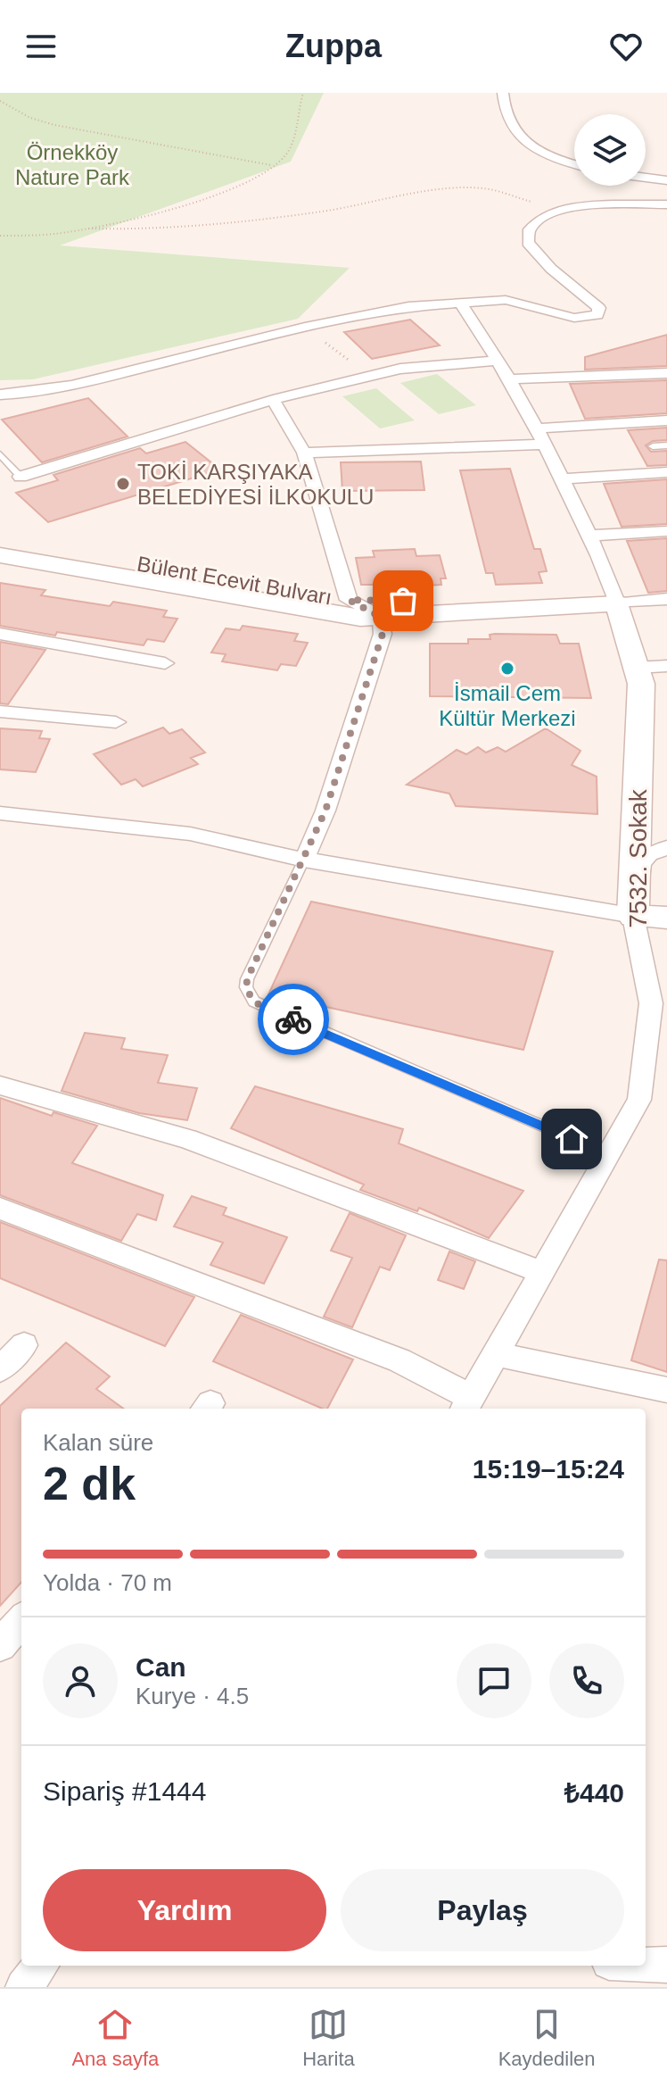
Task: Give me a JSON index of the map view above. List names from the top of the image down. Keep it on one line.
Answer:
{"streets":{"street":["Bülent Ecevit Bulvarı","7532. Sokak"]},"crossings":[["Bülent Ecevit Bulvarı","7532. Sokak"]],"parks":["Örnekköy Nature Park"],"places":["TOKİ KARŞIYAKA BELEDİYESİ İLKOKULU","İsmail Cem Kültür Merkezi"],"page":{"header":"Zuppa","heading":["2 dk","Kalan süre","15:19–15:24"],"panel":["Can","Kurye · 4.5","Sipariş #1444","₺440"],"bar":"Yolda · 70 m","buttons":["Yardım","Paylaş"],"tabs":["Ana sayfa","Harita","Kaydedilen"]}}
